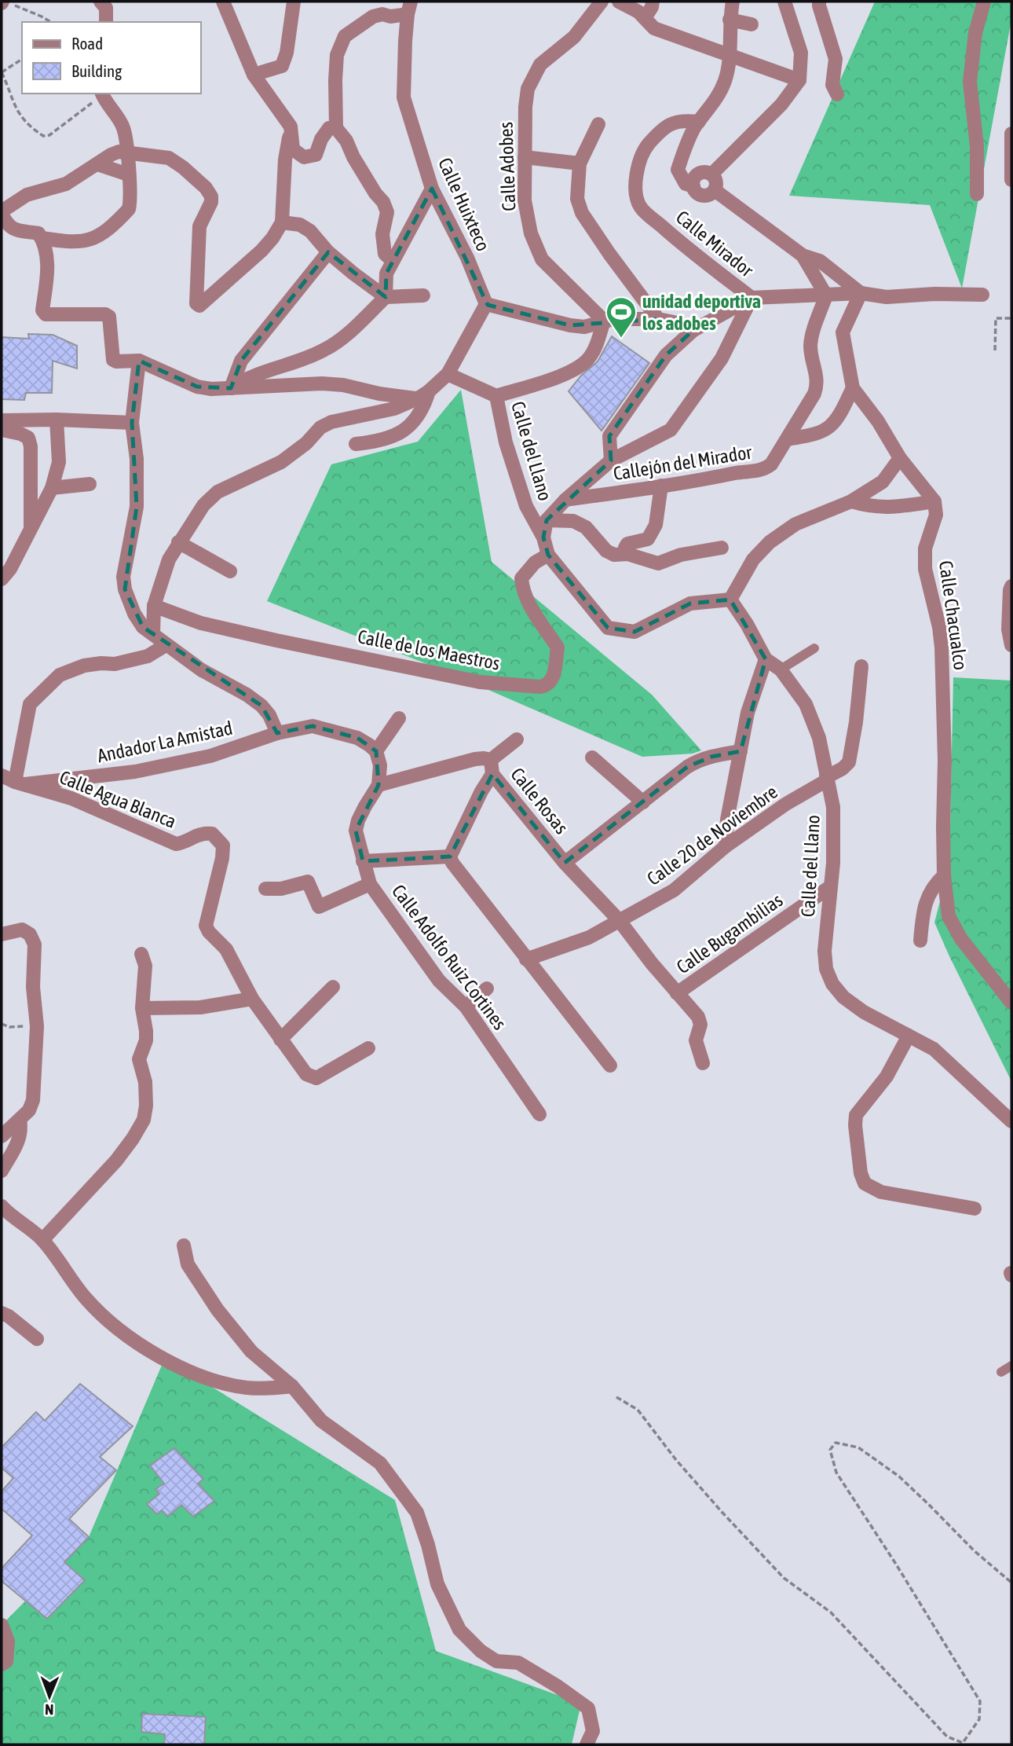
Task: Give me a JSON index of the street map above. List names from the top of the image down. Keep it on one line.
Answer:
{"streets":{"street":["Calle Adobes","Calle Huixteco","Calle Mirador","Calle del Llano","Callejón del Mirador","Calle Chacualco","Calle de los Maestros","Andador La Amistad","Calle Agua Blanca","Calle Rosas","Calle 20 de Noviembre","Calle Bugambilias","Calle Adolfo Ruiz Cortines"]},"crossings":[["Calle del Llano","Calle de los Maestros"],["Calle del Llano","Calle 20 de Noviembre"],["Calle del Llano","Calle Bugambilias"],["Andador La Amistad","Calle Agua Blanca"],["Calle Rosas","Calle 20 de Noviembre"],["Calle Rosas","Calle Bugambilias"]],"places":{"sports":["unidad deportiva los adobes"]},"legend":["Road","Building"],"north":"bottom"}
